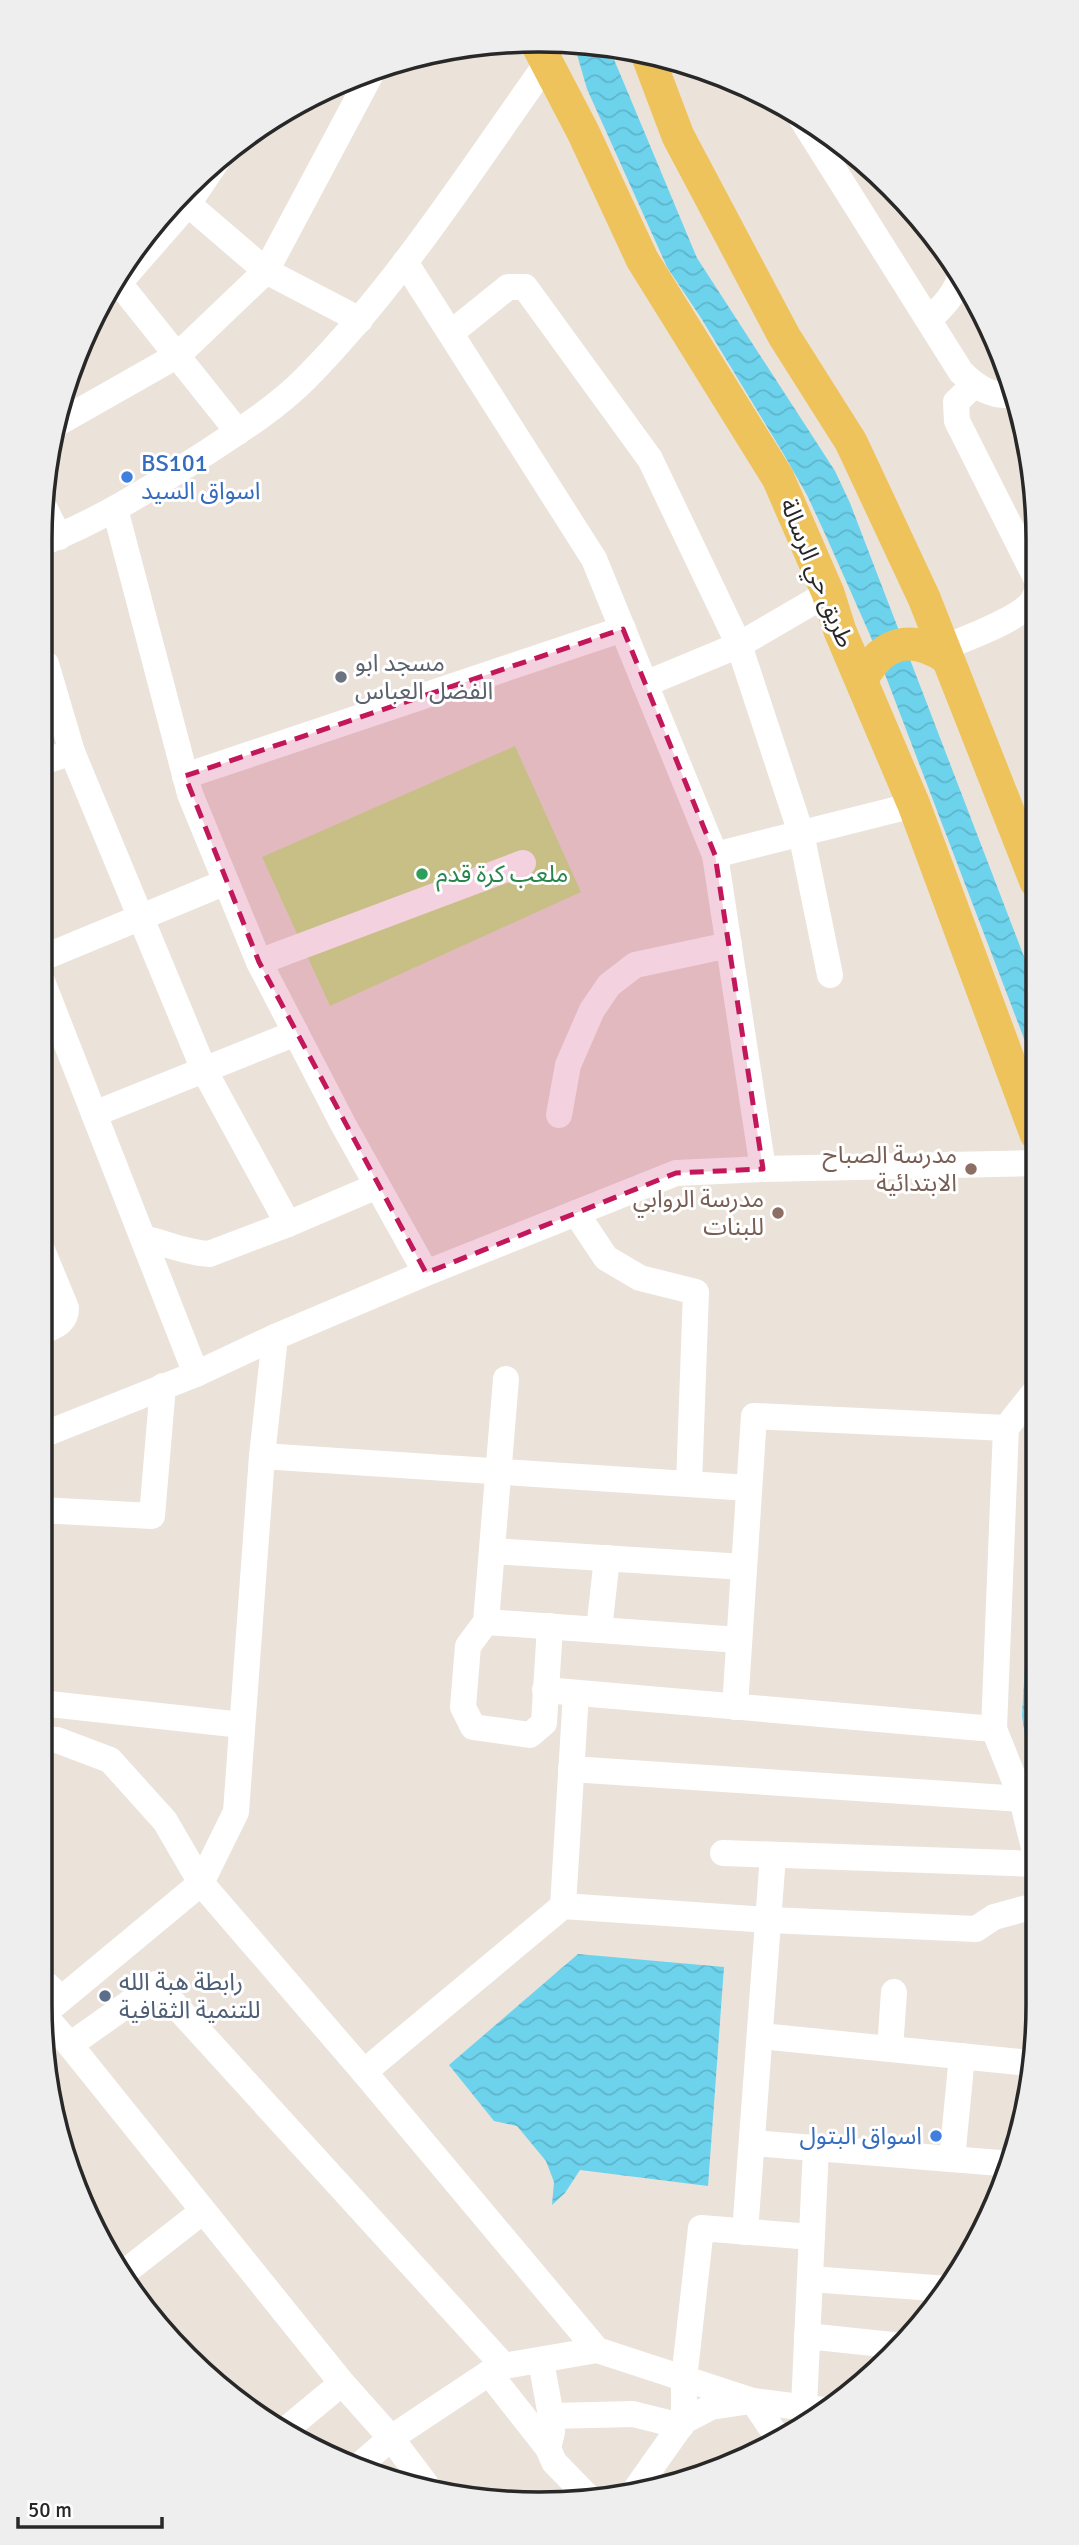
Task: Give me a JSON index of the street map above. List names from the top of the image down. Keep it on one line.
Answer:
{"streets":{"main road":["طريق حي الرسالة"]},"places":["BS101 اسواق السيد","مسجد ابو الفضل العباس","ملعب كرة قدم","مدرسة الصباح الابتدائية","مدرسة الروابي للبنات","رابطة هبة الله للتنمية الثقافية","اسواق البتول"],"scale_bar":"50 m"}
